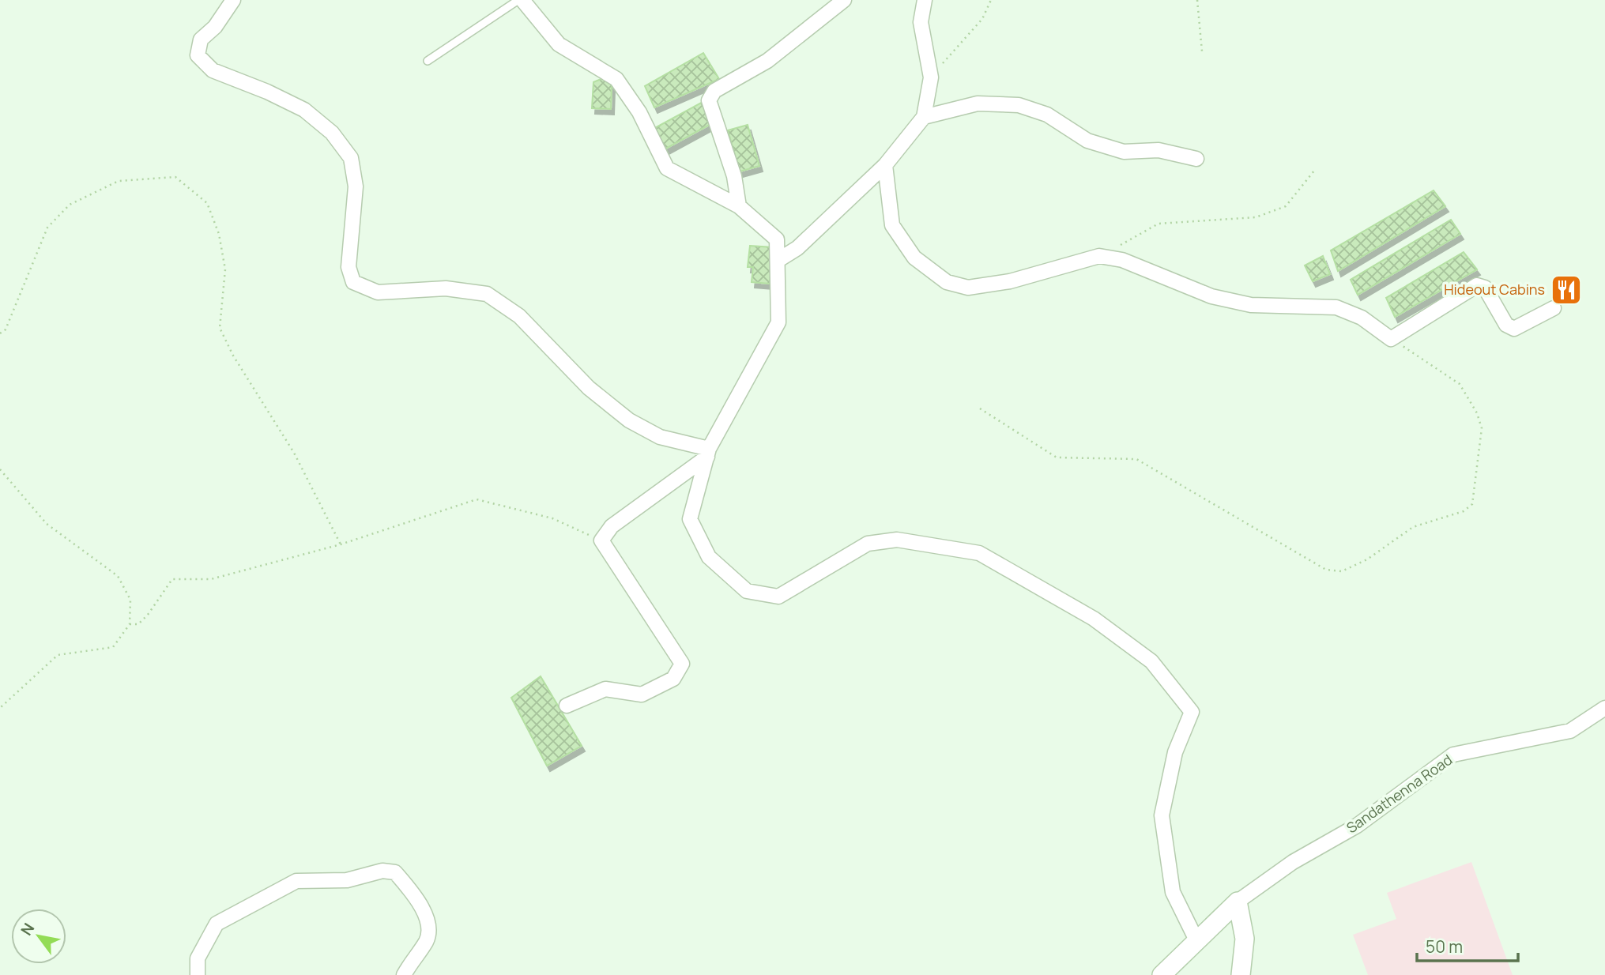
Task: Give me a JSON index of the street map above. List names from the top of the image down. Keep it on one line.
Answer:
{"streets":{"street":["Sandathenna Road"]},"places":{"restaurant":["Hideout Cabins"]},"scale_bar":"50 m","north":"top left"}
